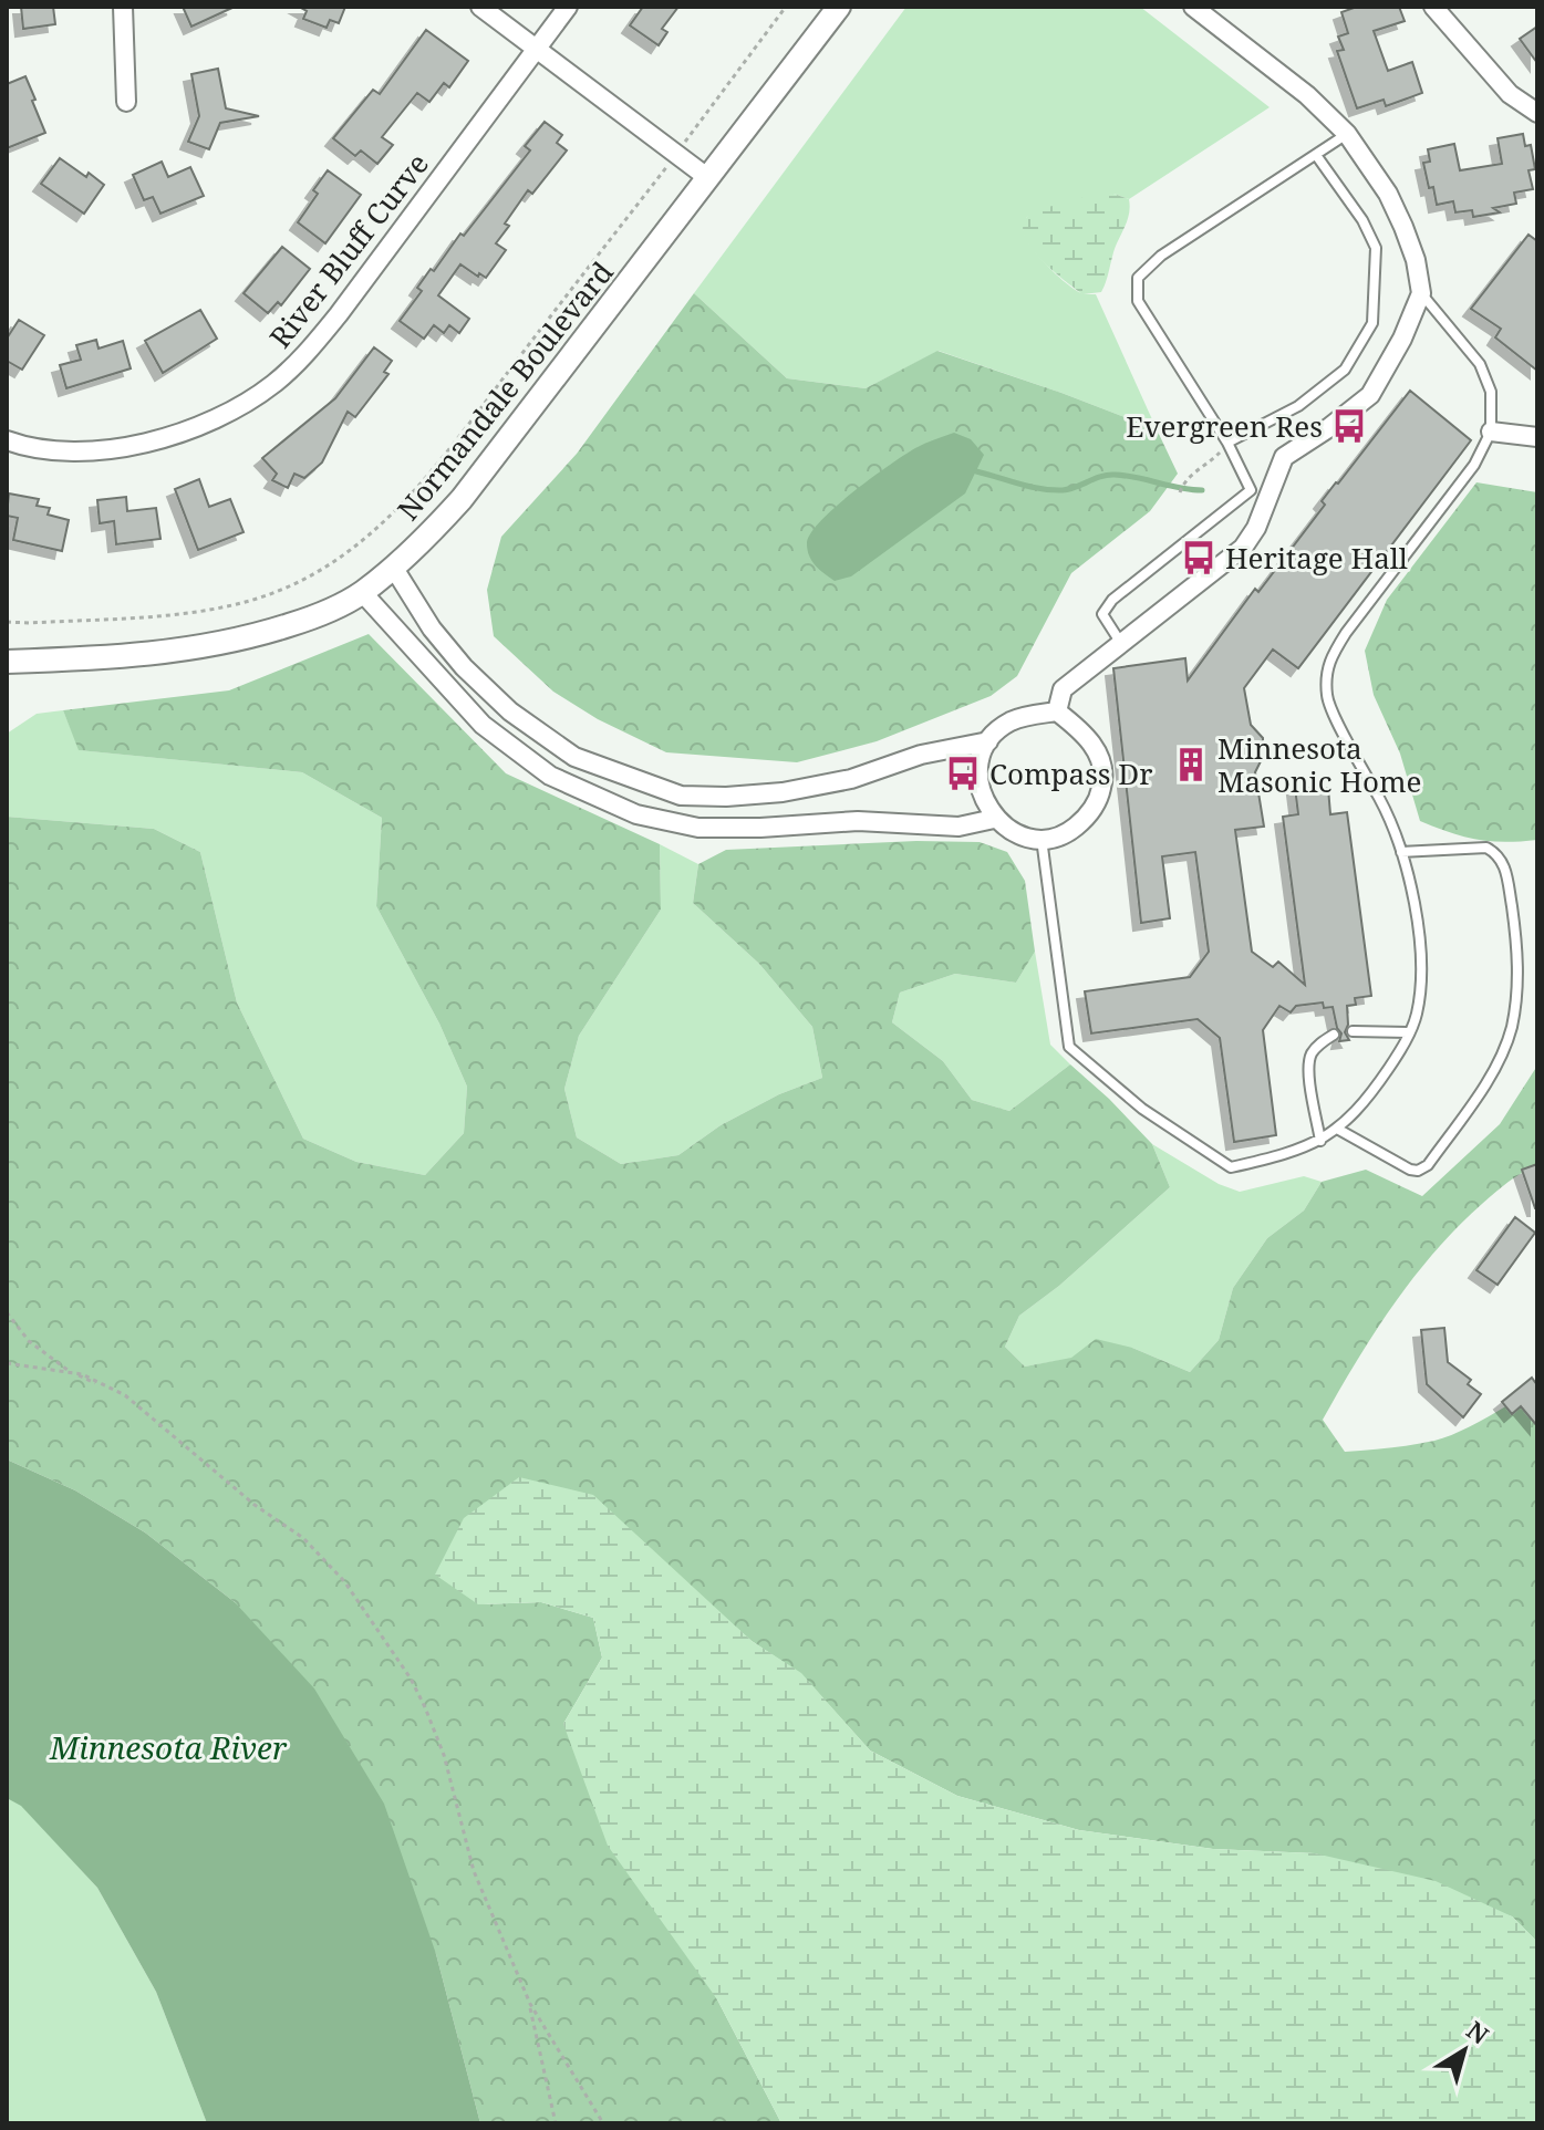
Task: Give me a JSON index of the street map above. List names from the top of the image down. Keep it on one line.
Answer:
{"streets":{"street":["River Bluff Curve","Normandale Boulevard"]},"water":["Minnesota River"],"places":{"bus stop":["Evergreen Res","Heritage Hall","Compass Dr"],"building":["Minnesota Masonic Home"]},"north":"top right"}
